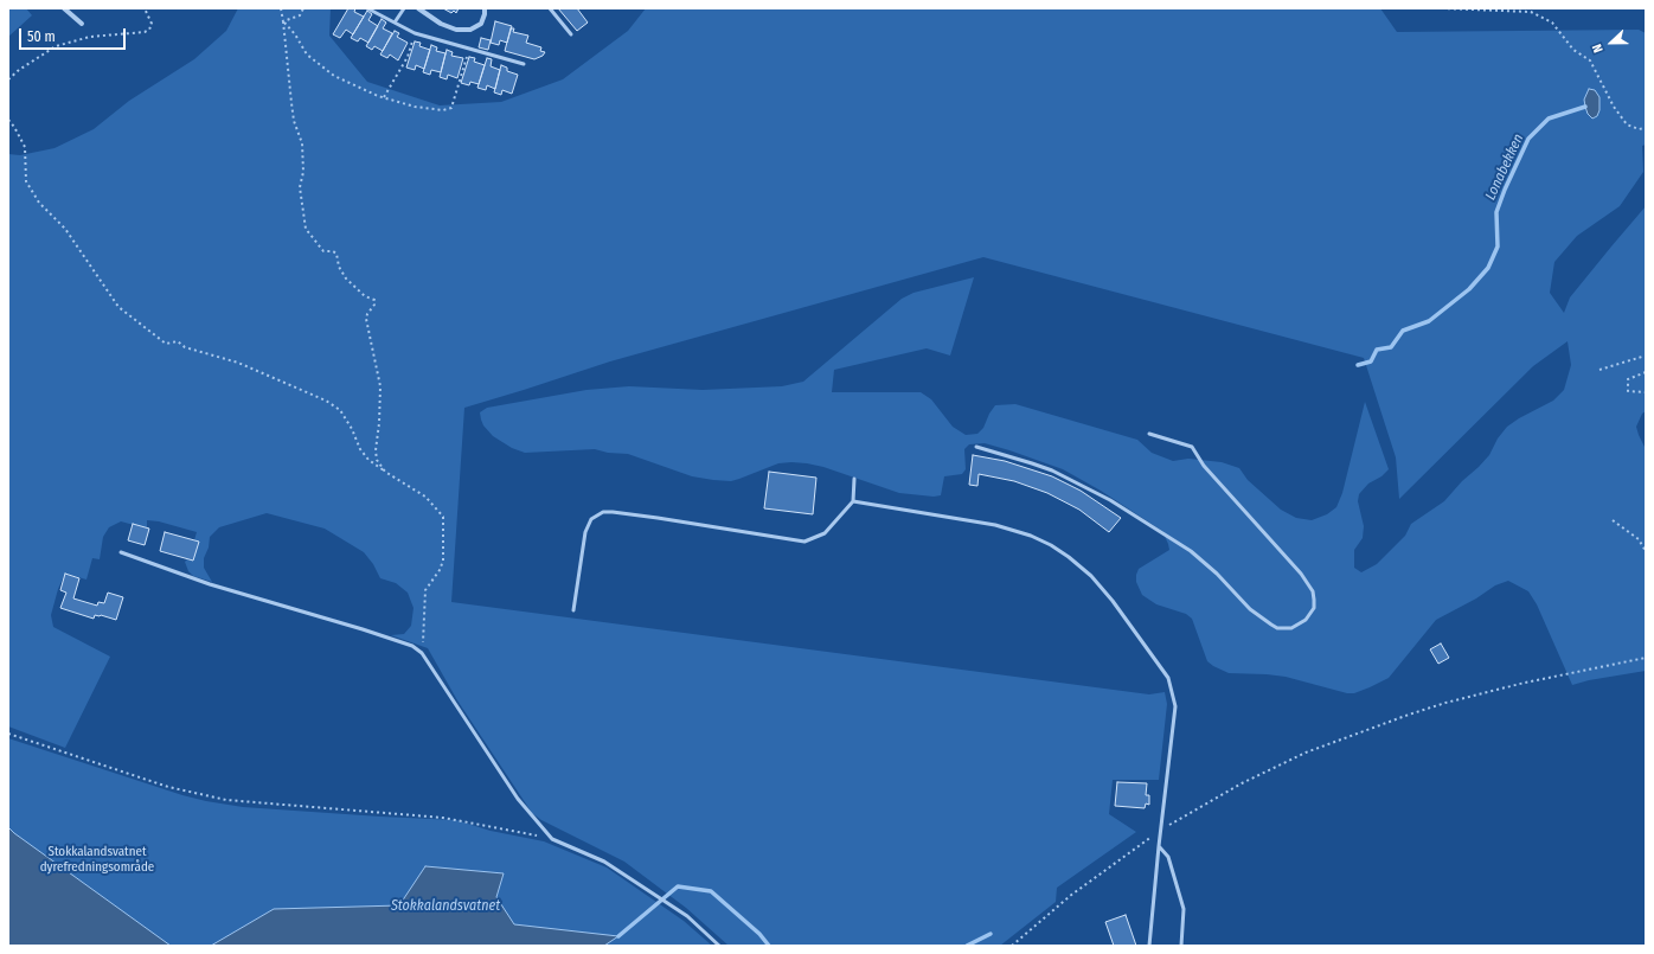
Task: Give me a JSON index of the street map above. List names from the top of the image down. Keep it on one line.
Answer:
{"water":["Lonabekken","Stokkalandsvatnet"],"parks":["Stokkalandsvatnet dyrefredningsområde"],"scale_bar":"50 m","north":"left"}
